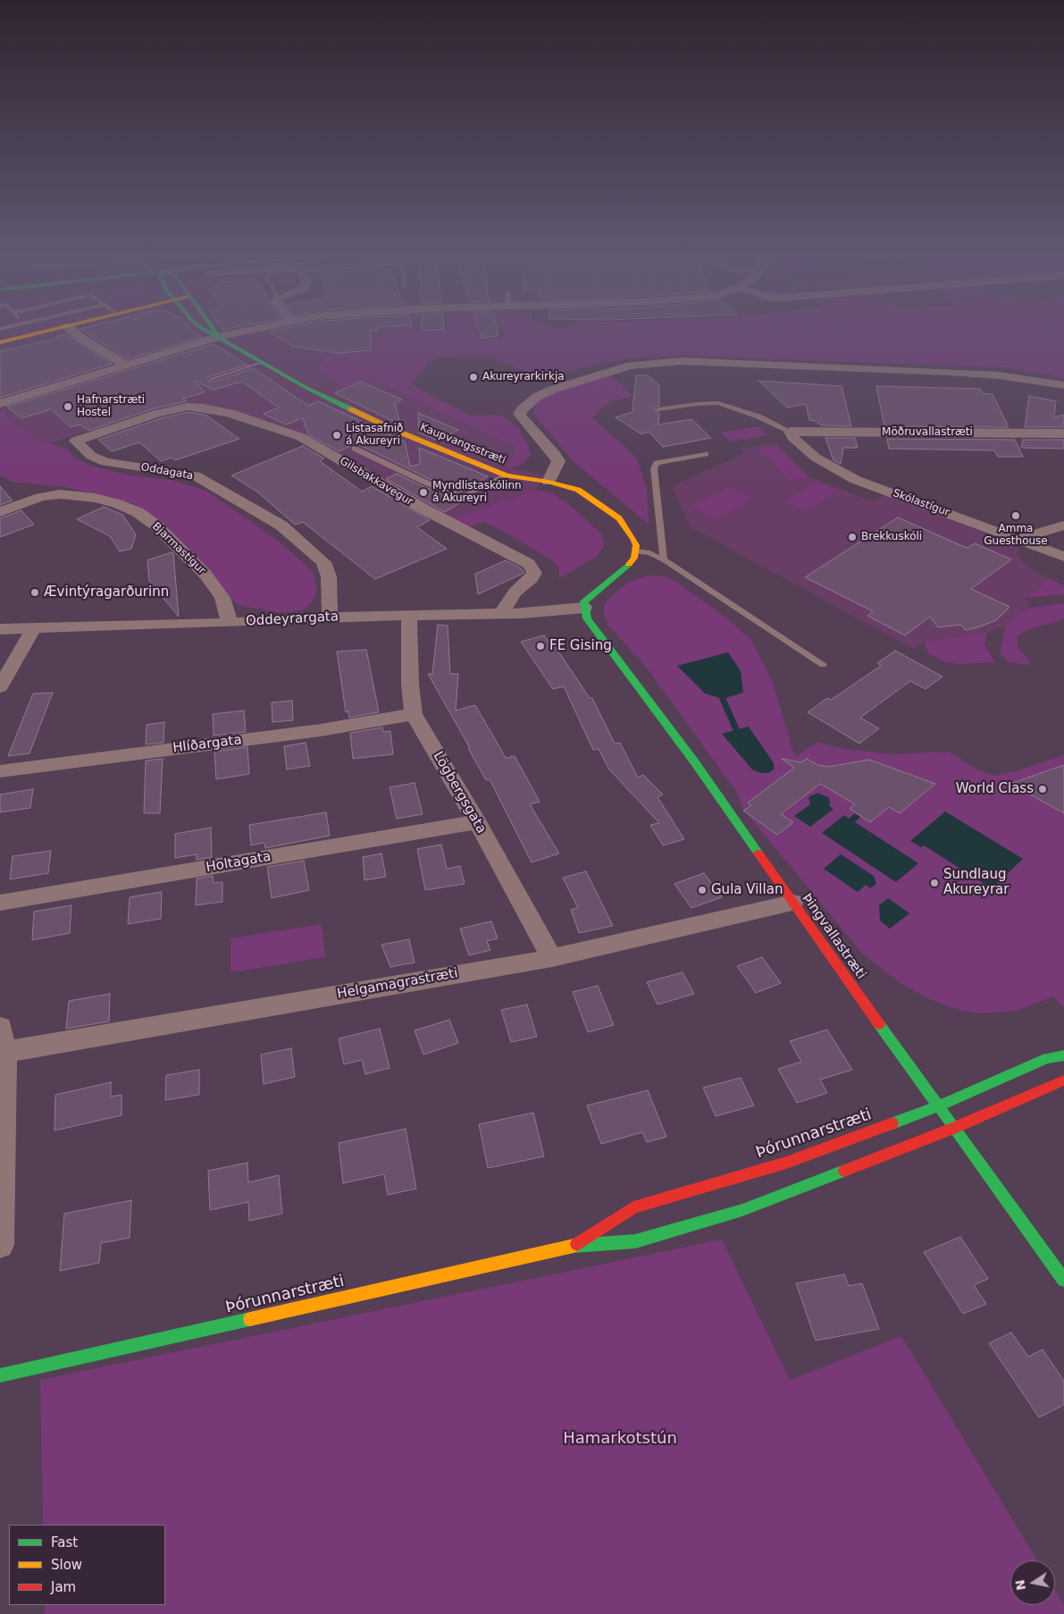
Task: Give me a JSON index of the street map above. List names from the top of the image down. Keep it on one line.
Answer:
{"streets":{"main road":["Kaupvangsstræti","Þingvallastræti","Þórunnarstræti"],"street":["Möðruvallastræti","Oddagata","Gilsbakkavegur","Skólastígur","Bjarmastígur","Oddeyrargata","Hlíðargata","Lögbergsgata","Holtagata","Helgamagrastræti"]},"crossings":[["Möðruvallastræti","Skólastígur"],["Oddagata","Gilsbakkavegur"],["Oddagata","Oddeyrargata"],["Gilsbakkavegur","Oddeyrargata"],["Bjarmastígur","Oddeyrargata"],["Oddeyrargata","Lögbergsgata"],["Oddeyrargata","Þingvallastræti"],["Hlíðargata","Lögbergsgata"],["Lögbergsgata","Holtagata"],["Lögbergsgata","Helgamagrastræti"],["Þingvallastræti","Helgamagrastræti"],["Þingvallastræti","Þórunnarstræti"]],"parks":["Hamarkotstún"],"places":["Akureyrarkirkja","Hafnarstræti Hostel","Listasafnið á Akureyri","Myndlistaskólinn á Akureyri","Amma Guesthouse","Brekkuskóli","Ævintýragarðurinn","FE Gising","World Class","Sundlaug Akureyrar","Gula Villan"],"legend":["Fast","Slow","Jam"],"north":"left"}
